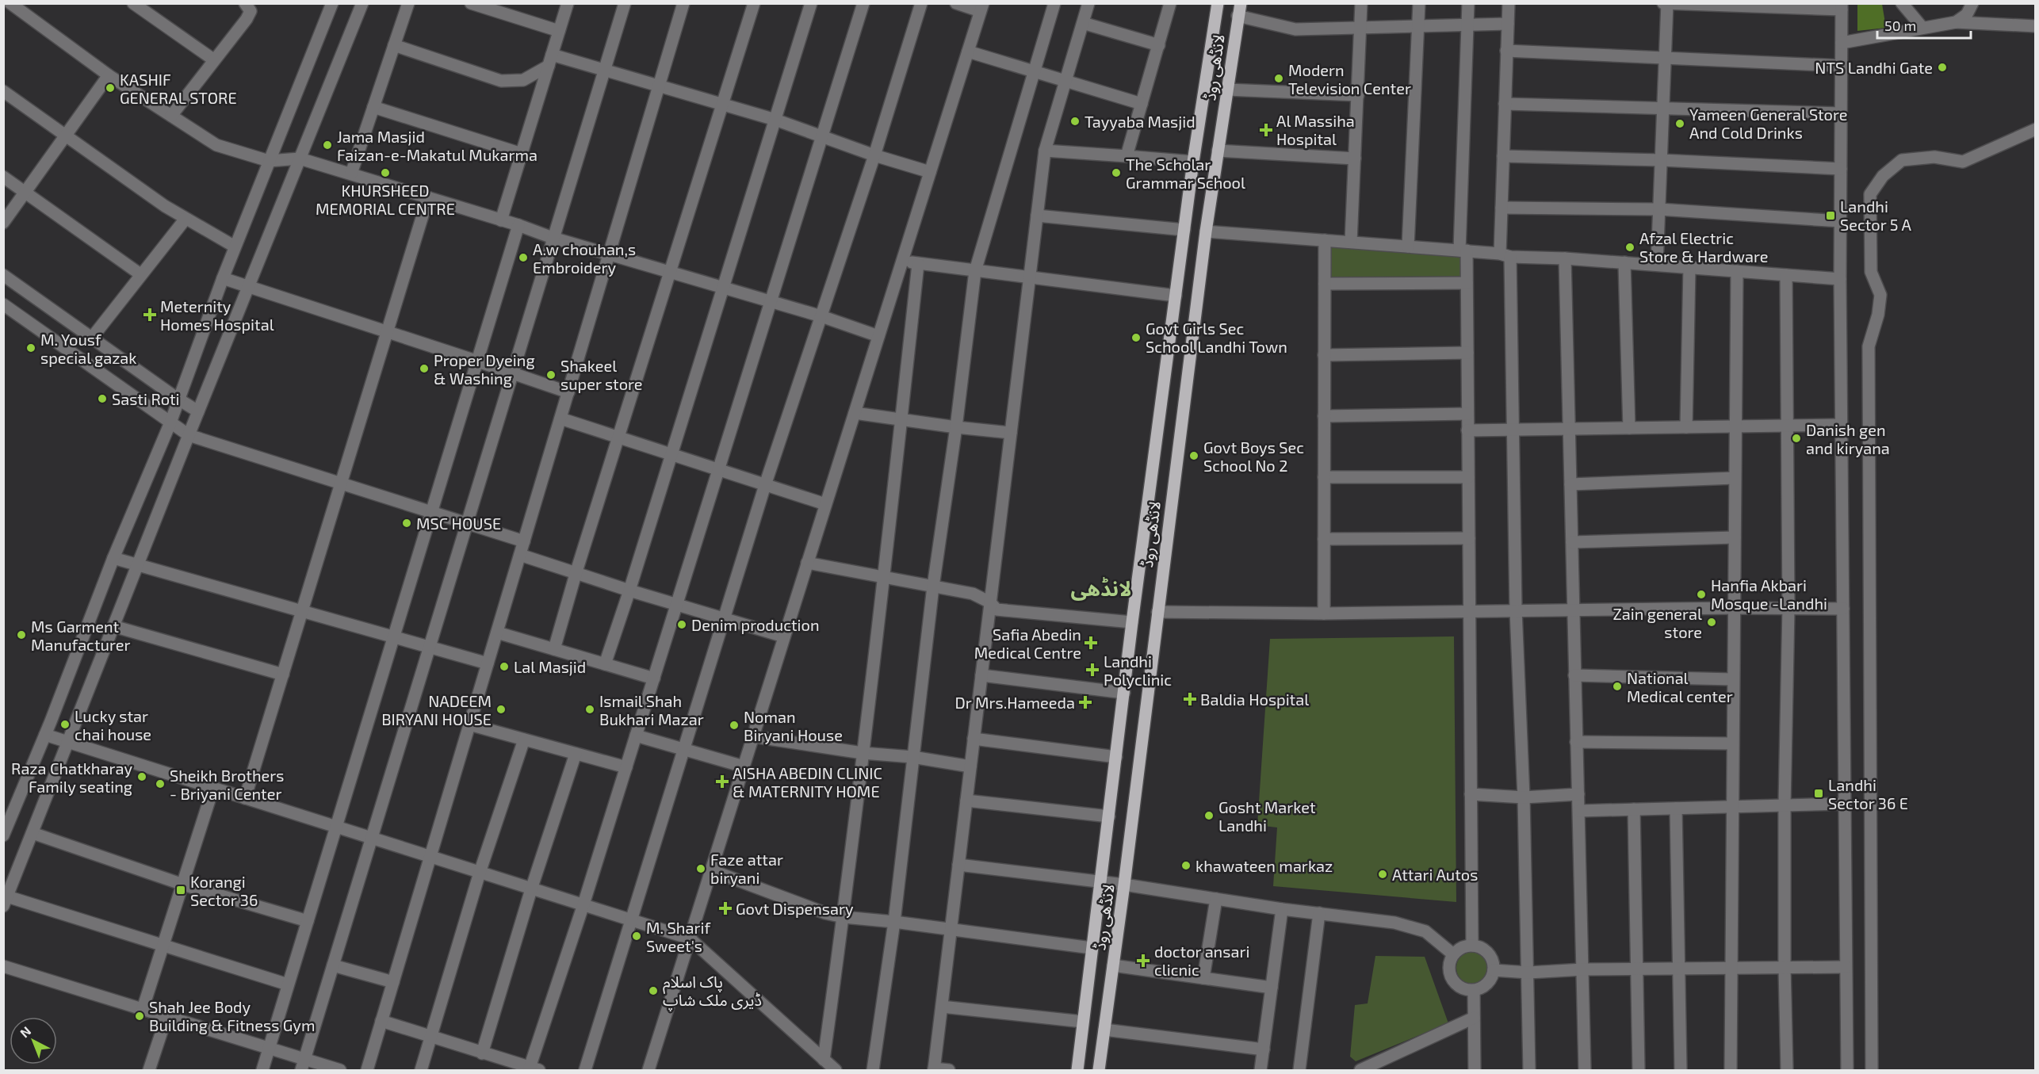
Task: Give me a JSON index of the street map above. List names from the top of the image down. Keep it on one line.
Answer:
{"streets":{"main road":["لانڈھی روڈ"]},"districts":["لانڈھی"],"places":{"other":["NTS Landhi Gate","Modern Television Center","KASHIF GENERAL STORE","Tayyaba Masjid","Yameen General Store And Cold Drinks","Jama Masjid Faizan-e-Makatul Mukarma","KHURSHEED MEMORIAL CENTRE","The Scholar Grammar School","Afzal Electric Store & Hardware","A.w chouhan,s Embroidery","Govt Girls Sec School Landhi Town","M. Yousf special gazak","Proper Dyeing & Washing","Shakeel super store","Sasti Roti","Danish gen and kiryana","Govt Boys Sec School No 2","MSC HOUSE","Hanfia Akbari Mosque -Landhi","Zain general store","Denim production","Ms Garment Manufacturer","Lal Masjid","National Medical center","NADEEM BIRYANI HOUSE","Ismail Shah Bukhari Mazar","Lucky star chai house","Noman Biryani House","Raza Chatkharay Family seating","Sheikh Brothers - Briyani Center","Gosht Market Landhi","khawateen markaz","Faze attar biryani","Attari Autos","M. Sharif Sweet's","پاک اسلام ڈیری ملک شاپ","Shah Jee Body Building & Fitness Gym"],"health":["Al Massiha Hospital","Meternity Homes Hospital","Safia Abedin Medical Centre","Landhi Polyclinic","Baldia Hospital","Dr Mrs.Hameeda","AISHA ABEDIN CLINIC & MATERNITY HOME","Govt Dispensary","doctor ansari clicnic"],"transit":["Landhi Sector 5 A","Landhi Sector 36 E","Korangi Sector 36"]},"scale_bar":"50 m","north":"top left"}
